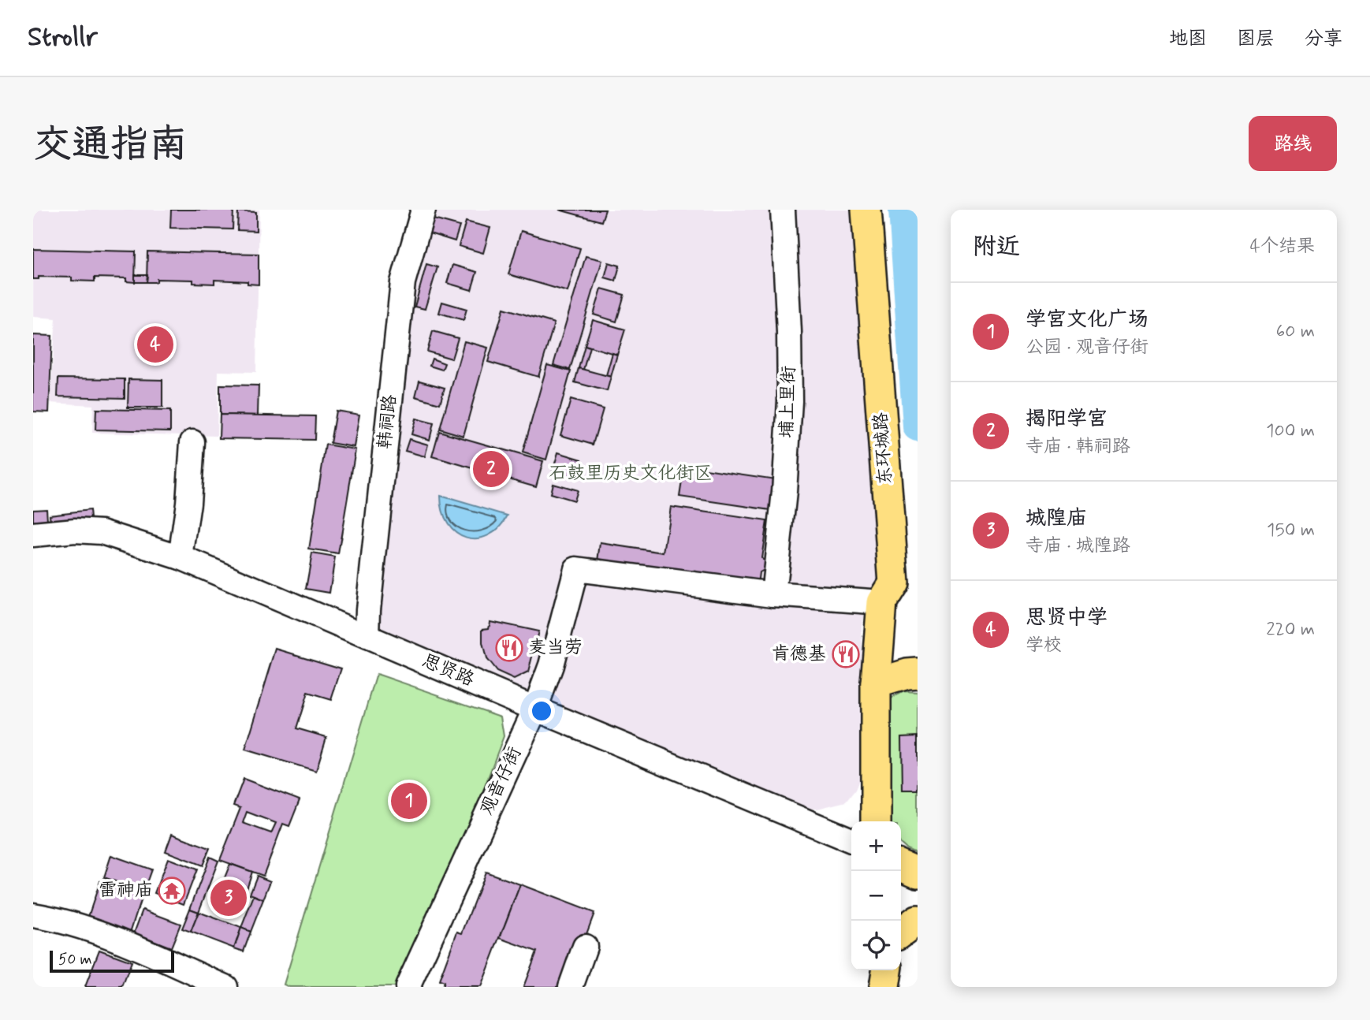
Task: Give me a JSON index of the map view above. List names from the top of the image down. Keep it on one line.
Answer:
{"streets":{"main road":["东环城路"],"street":["埔上里街","韩祠路","思贤路","观音仔街"]},"crossings":[["埔上里街","观音仔街"],["韩祠路","思贤路"],["思贤路","观音仔街"]],"parks":["石鼓里历史文化街区"],"places":{"restaurant":["麦当劳","肯德基"],"temple":["雷神庙"]},"scale_bar":"50 m","page":{"header":"Strollr","nav":["地图","图层","分享"],"title":"交通指南","buttons":"路线","heading":["附近","4个结果"],"list":[{"mark":"1","name":"学宫文化广场","note":"公园 · 观音仔街","value":"60 m"},{"mark":"2","name":"揭阳学宫","note":"寺庙 · 韩祠路","value":"100 m"},{"mark":"3","name":"城隍庙","note":"寺庙 · 城隍路","value":"150 m"},{"mark":"4","name":"思贤中学","note":"学校","value":"220 m"}],"pins":["4","2","1","3"],"map_buttons":["+","−"],"scale":"50 m"}}
